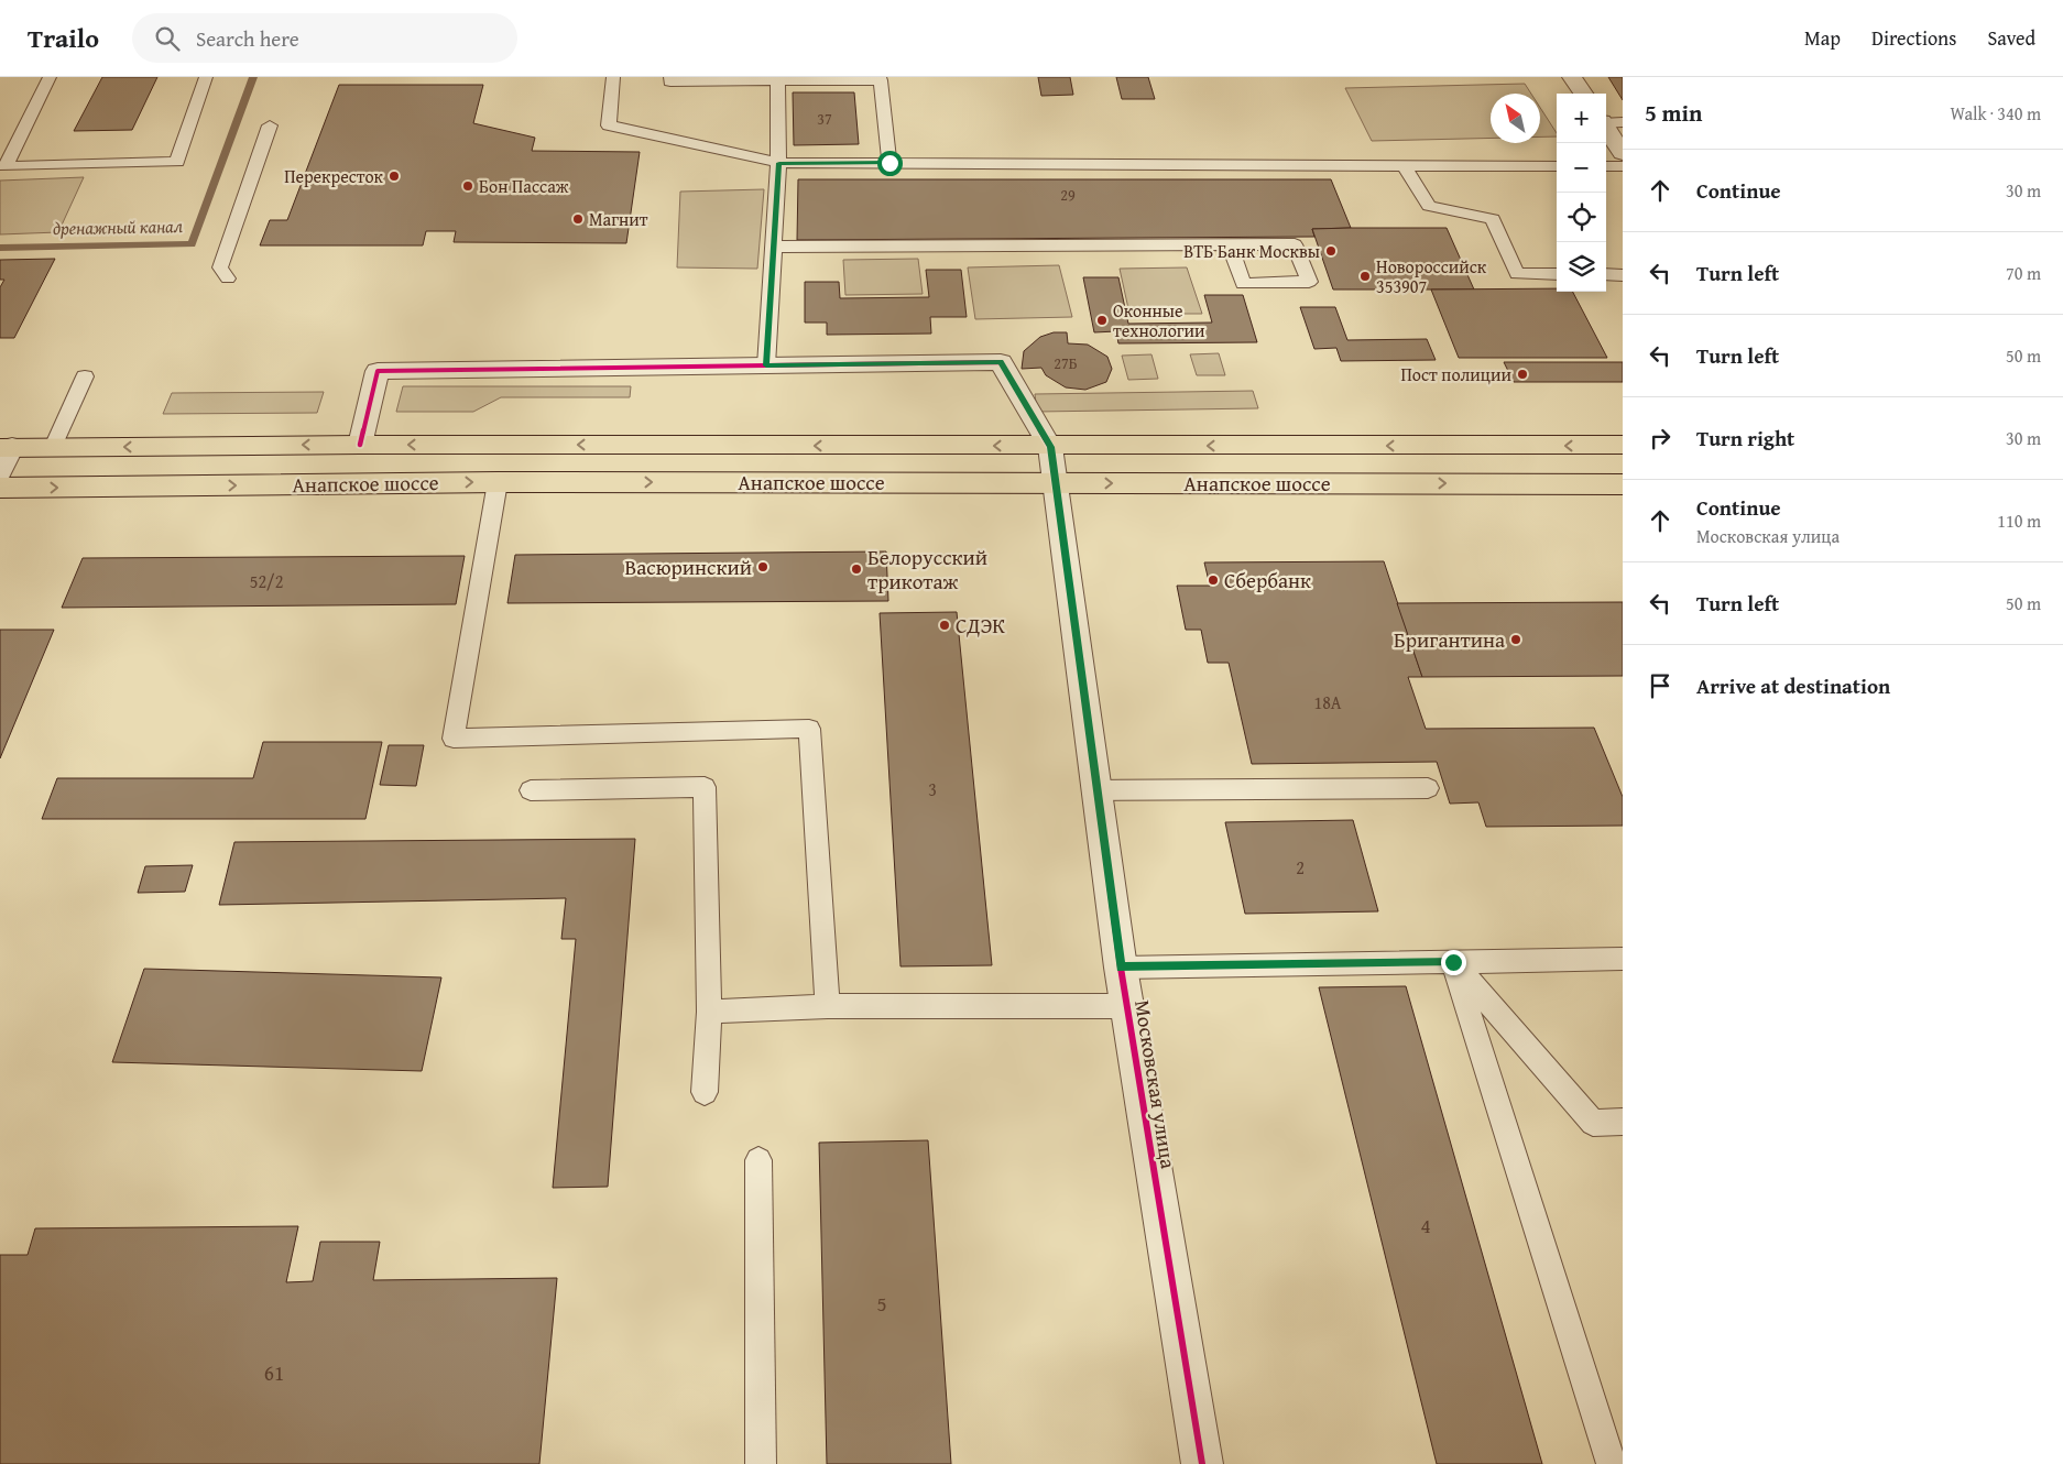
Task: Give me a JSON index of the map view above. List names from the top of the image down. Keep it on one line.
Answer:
{"streets":{"highway":["Анапское шоссе"],"street":["Московская улица"]},"crossings":[["Анапское шоссе","Московская улица"]],"water":["дренажный канал"],"places":["Перекресток","Бон Пассаж","Магнит","ВТБ Банк Москвы","Новороссийск 353907","Оконные технологии","Пост полиции","Васюринский","Белорусский трикотаж","Сбербанк","СДЭК","Бригантина"],"house_numbers":["37","29","27Б","52/2","18А","3","2","4","5","61"],"north":"top left","page":{"header":"Trailo","search":"Search here","nav":["Map","Directions","Saved"],"heading":["5 min","Walk · 340 m"],"map_buttons":["+","−"],"list":[["Continue","30 m"],["Turn left","70 m"],["Turn left","50 m"],["Turn right","30 m"],["Continue","Московская улица","110 m"],["Turn left","50 m"],"Arrive at destination"]}}
